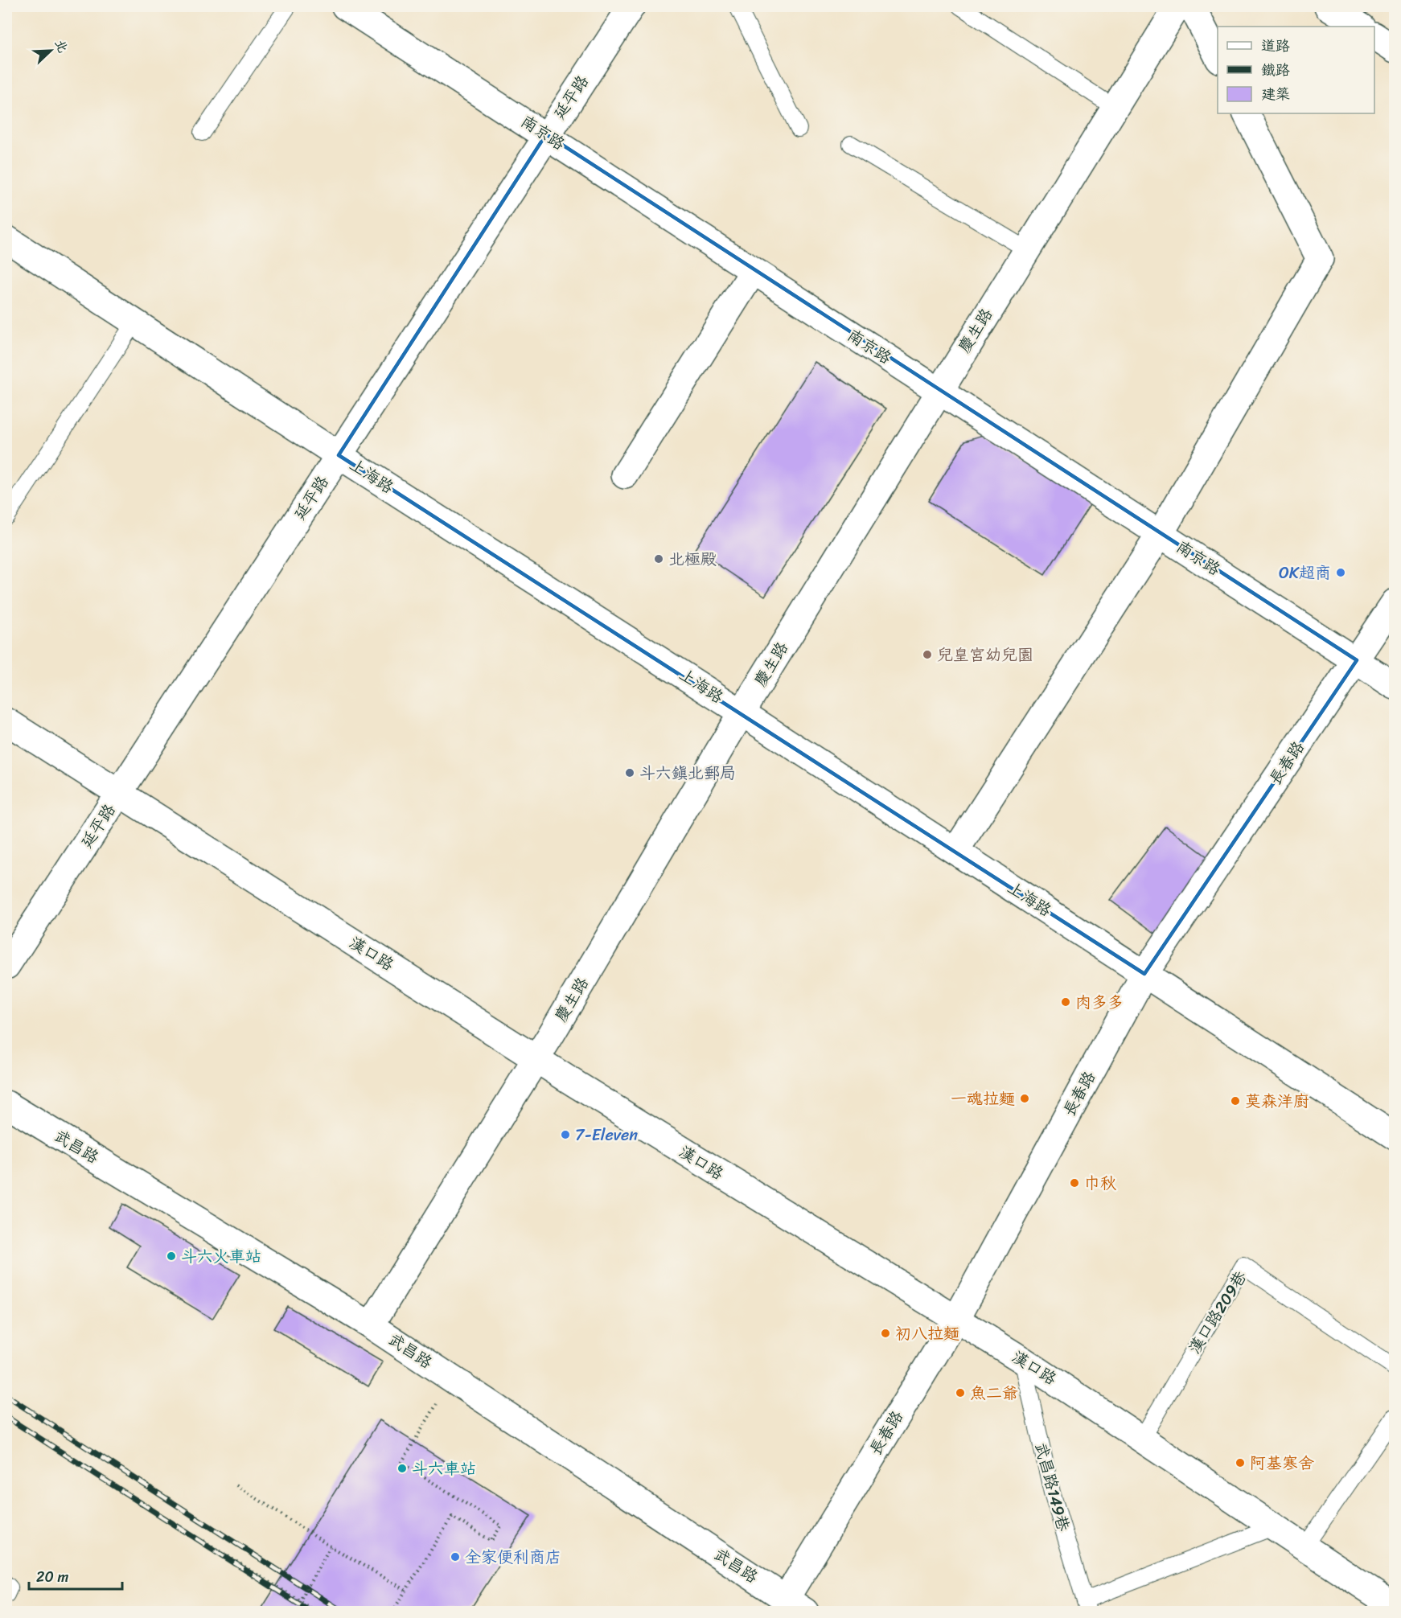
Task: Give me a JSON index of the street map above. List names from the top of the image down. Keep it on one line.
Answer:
{"streets":{"street":["延平路","南京路","慶生路","上海路","長春路","漢口路","武昌路"],"lane":["漢口路209巷","武昌路149巷"]},"crossings":[["延平路","南京路"],["延平路","上海路"],["延平路","漢口路"],["南京路","慶生路"],["南京路","長春路"],["慶生路","上海路"],["慶生路","漢口路"],["慶生路","武昌路"],["上海路","長春路"],["長春路","漢口路"],["長春路","武昌路"],["漢口路","漢口路209巷"],["漢口路","武昌路149巷"]],"places":["北極殿","OK超商","兒皇宮幼兒園","斗六鎮北郵局","肉多多","一魂拉麵","莫森洋廚","7-Eleven","巾秋","斗六火車站","初八拉麵","魚二爺","阿基寒舍","斗六車站","全家便利商店"],"legend":["道路","鐵路","建築"],"scale_bar":"20 m","north":"top right"}
